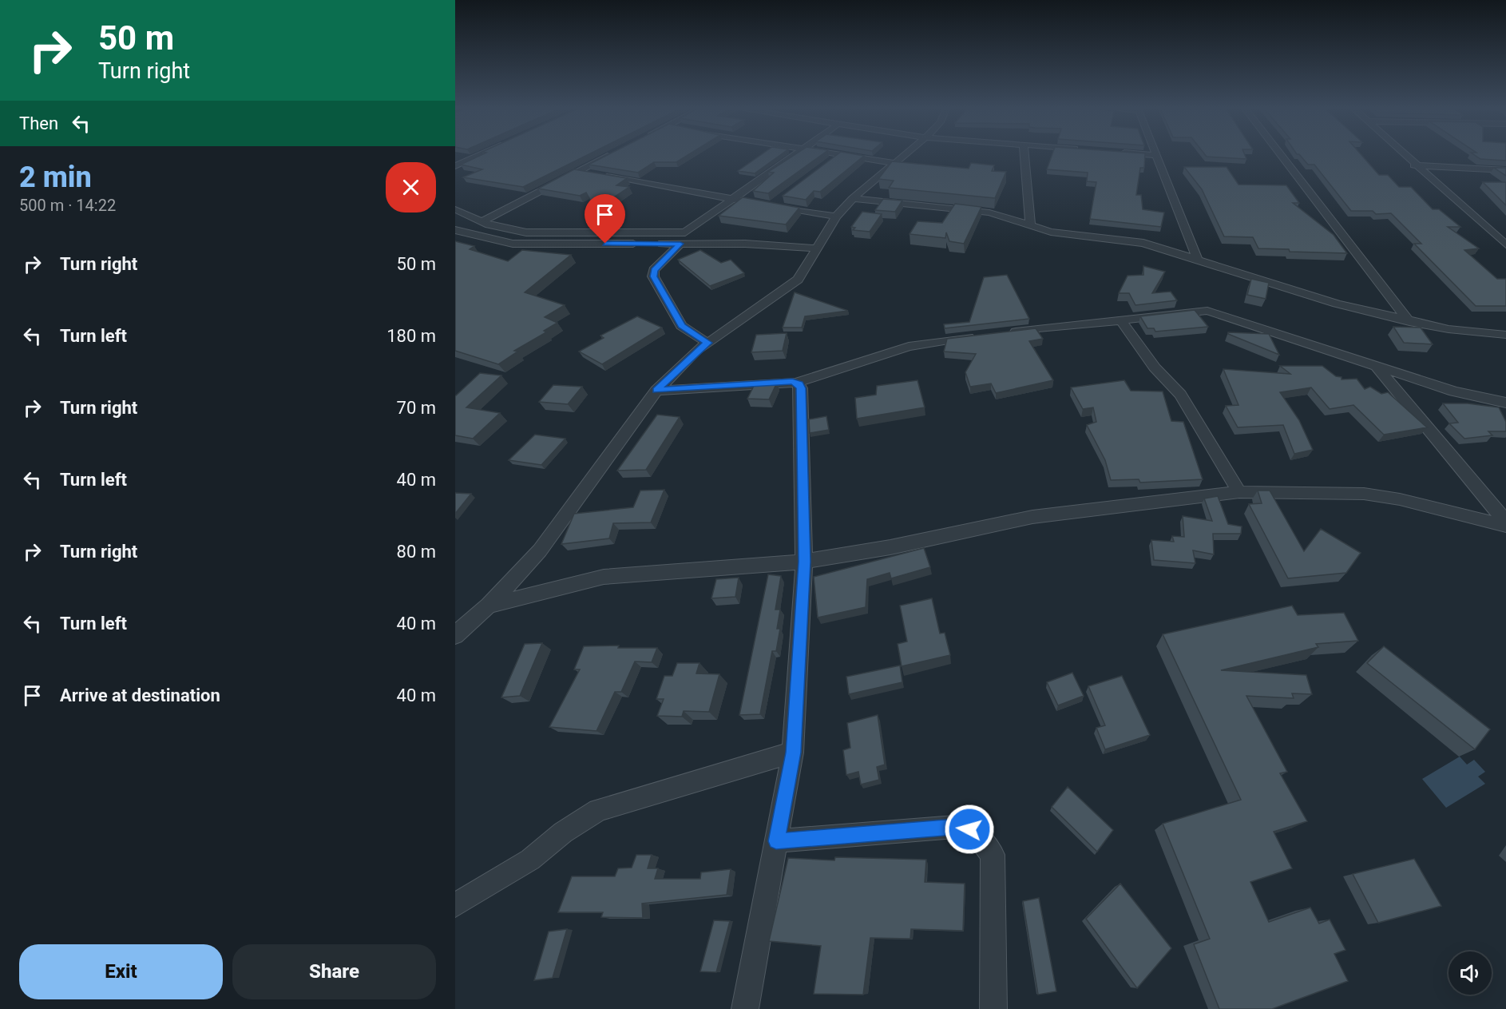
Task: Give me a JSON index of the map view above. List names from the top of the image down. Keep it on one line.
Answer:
{"page":{"turn":["50 m","Turn right"],"then":"Then","heading":["2 min","500 m · 14:22"],"list":[{"name":"Turn right","value":"50 m"},{"name":"Turn left","value":"180 m"},{"name":"Turn right","value":"70 m"},{"name":"Turn left","value":"40 m"},{"name":"Turn right","value":"80 m"},{"name":"Turn left","value":"40 m"},{"name":"Arrive at destination","value":"40 m"}],"buttons":["Exit","Share"]}}
